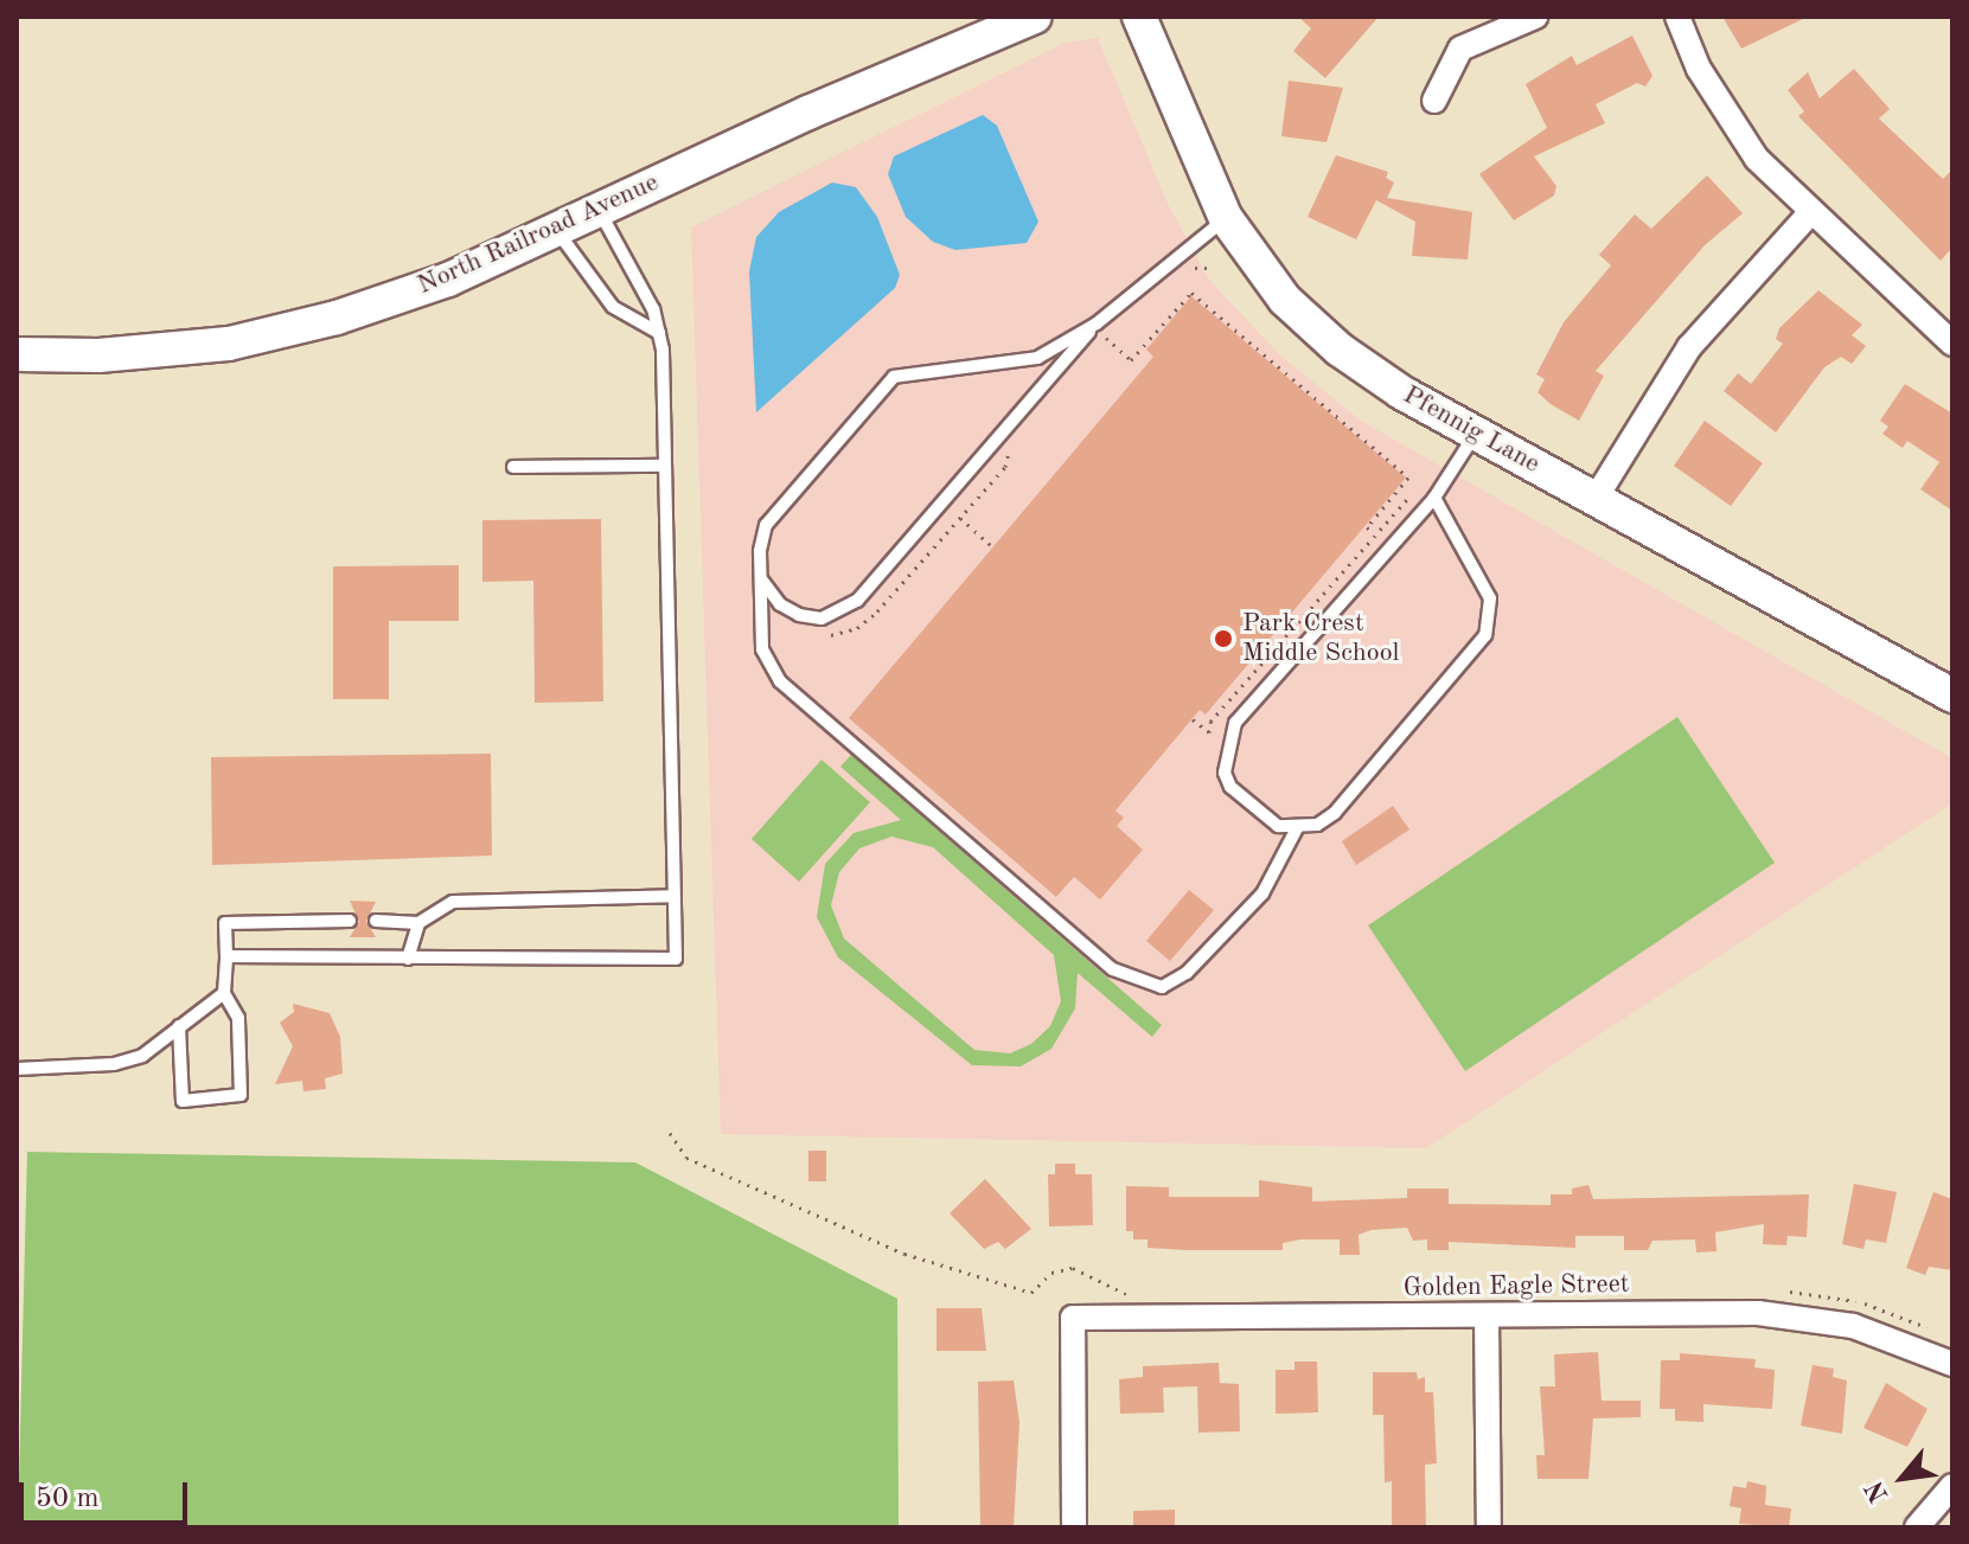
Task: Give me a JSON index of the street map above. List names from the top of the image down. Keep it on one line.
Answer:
{"streets":{"street":["North Railroad Avenue","Pfennig Lane","Golden Eagle Street"]},"places":["Park Crest Middle School"],"scale_bar":"50 m","north":"bottom left"}
